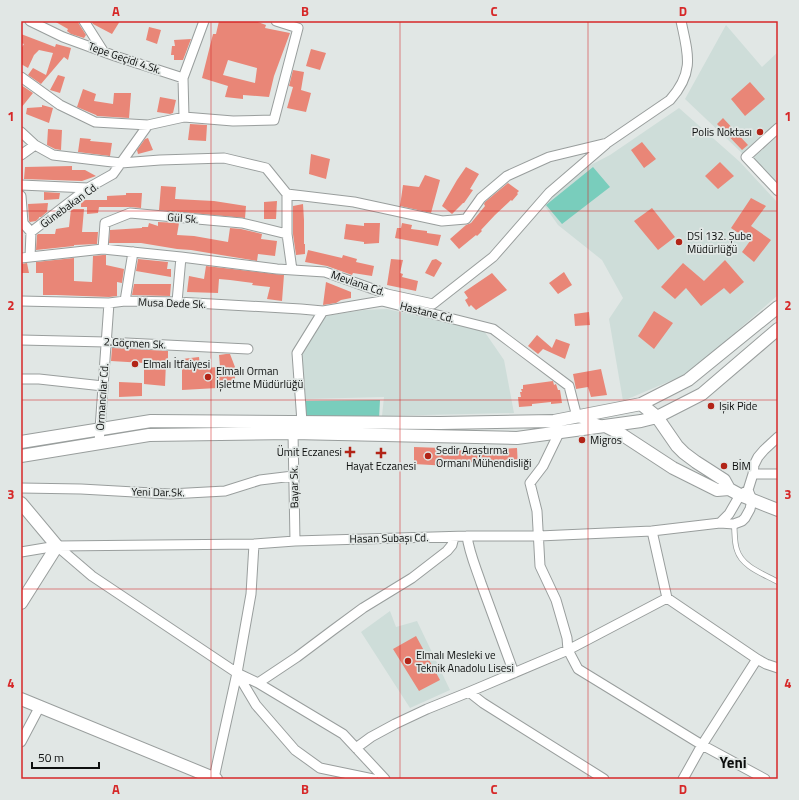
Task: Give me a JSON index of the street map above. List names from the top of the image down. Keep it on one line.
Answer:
{"streets":{"street":["Tepe Geçidi 4.Sk.","Günebakan Cd.","Gül Sk.","Mevlana Cd.","Musa Dede Sk.","Hastane Cd.","2.Göçmen Sk.","Ormancılar Cd.","Bayar Sk.","Yeni Dar.Sk.","Hasan Subaşı Cd."]},"crossings":[["Günebakan Cd.","Mevlana Cd."],["Gül Sk.","Mevlana Cd."],["Mevlana Cd.","Hastane Cd."],["Musa Dede Sk.","Hastane Cd."],["Musa Dede Sk.","Ormancılar Cd."],["2.Göçmen Sk.","Ormancılar Cd."],["Bayar Sk.","Yeni Dar.Sk."],["Bayar Sk.","Hasan Subaşı Cd."]],"districts":["Yeni"],"places":{"other":["Polis Noktası","DSİ 132. Şube Müdürlüğü","Elmalı İtfaiyesi","Elmalı Orman İşletme Müdürlüğü","Işik Pide","Migros","Sedir Araştırma Ormanı Mühendisliği","BİM","Elmalı Mesleki ve Teknik Anadolu Lisesi"],"health":["Ümit Eczanesi","Hayat Eczanesi"]},"scale_bar":"50 m","grid":{"columns":["A","B","C","D"],"rows":["1","2","3","4"]}}
